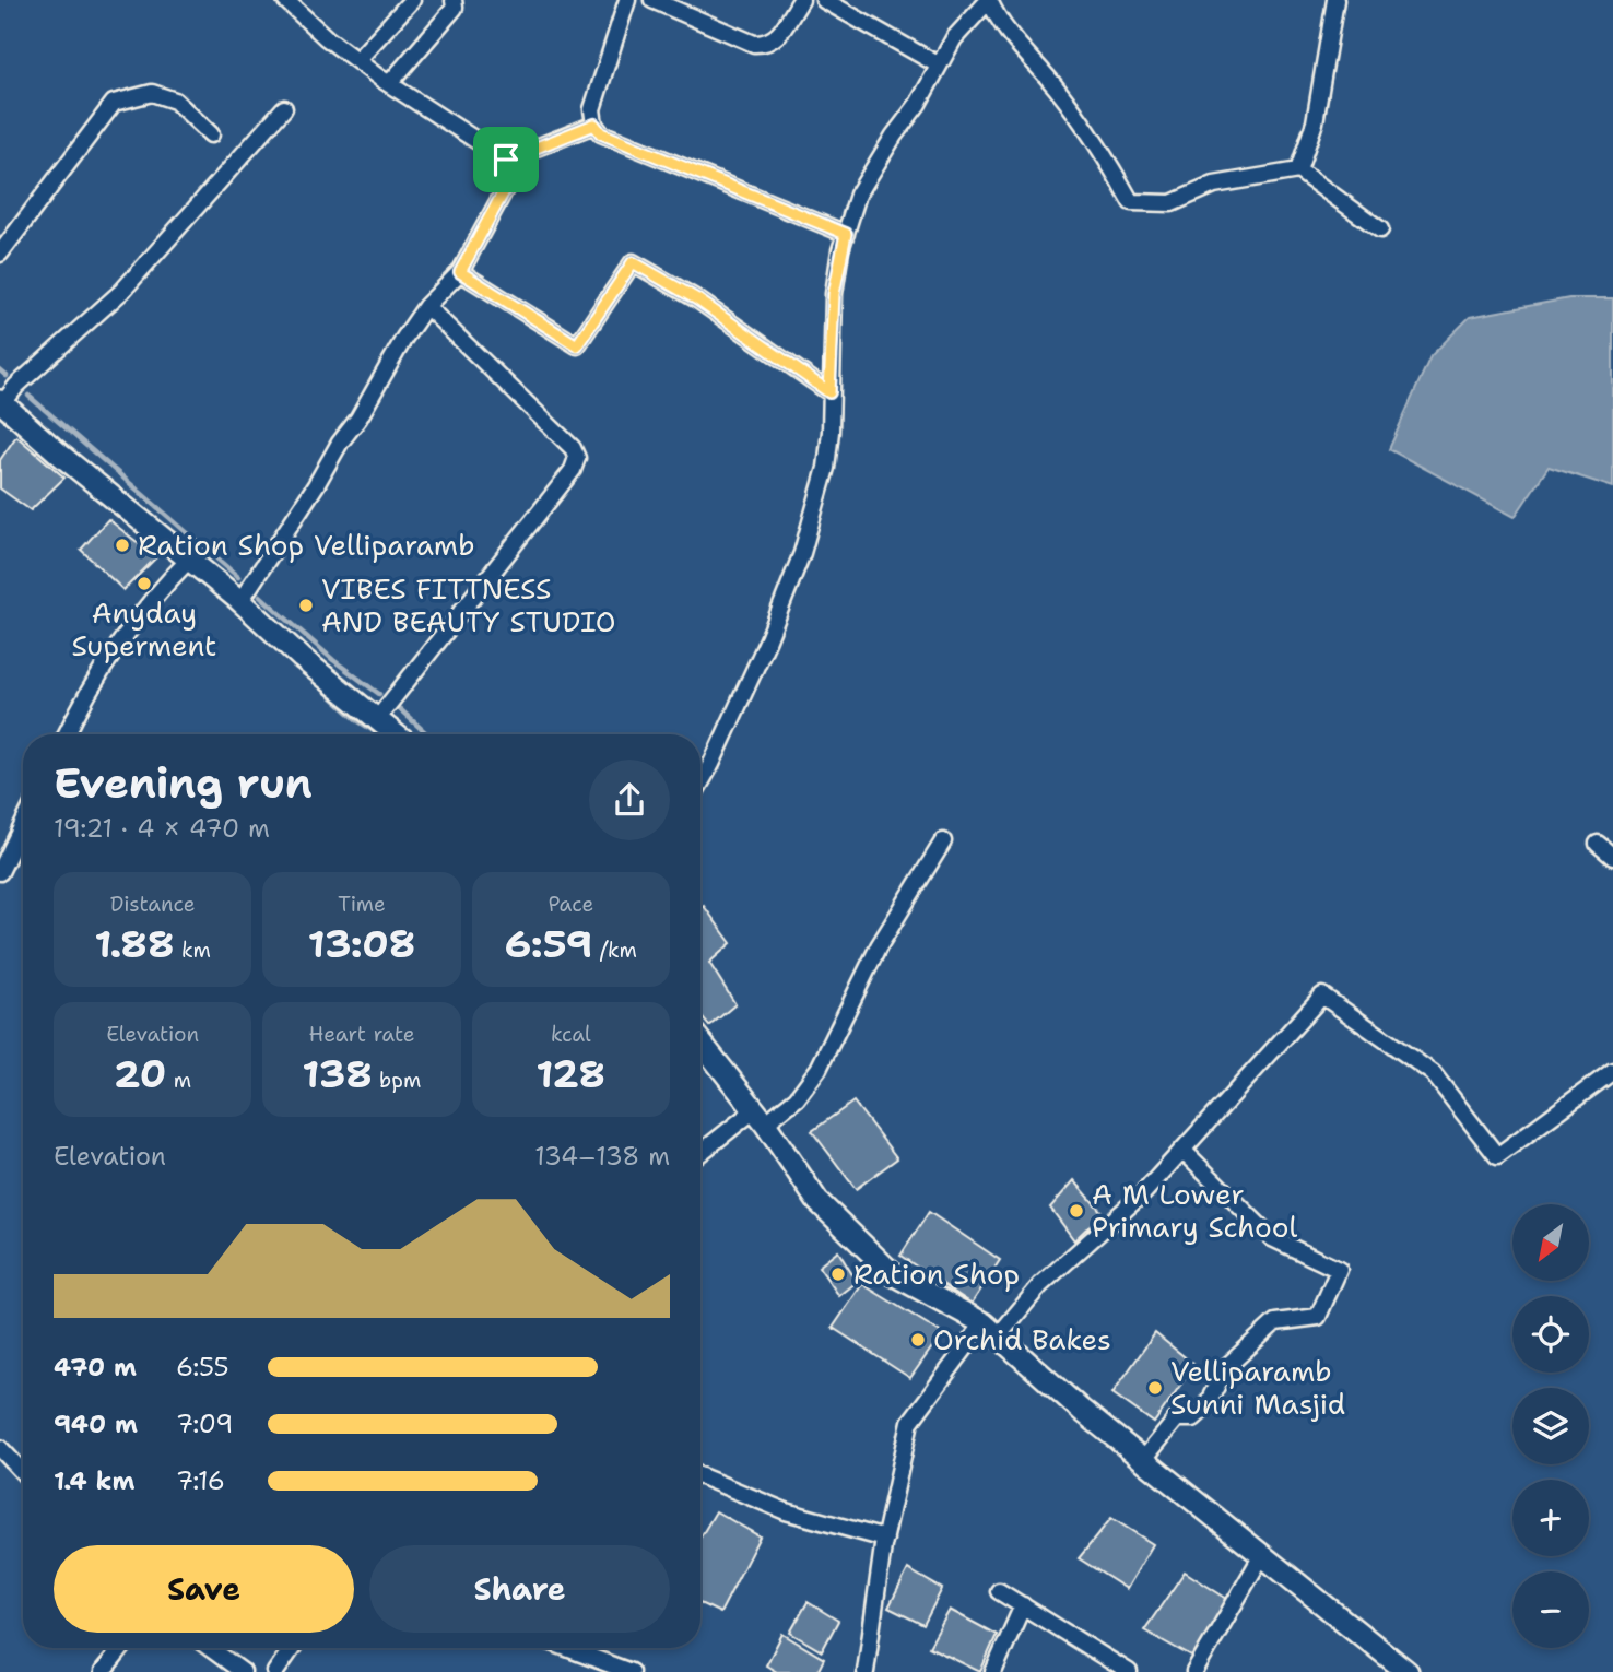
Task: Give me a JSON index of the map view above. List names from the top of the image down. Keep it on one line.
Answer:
{"places":["Ration Shop Velliparamb","Anyday Superment","VIBES FITTNESS AND BEAUTY STUDIO","A M Lower Primary School","Ration Shop","Orchid Bakes","Velliparamb Sunni Masjid"],"north":"bottom left","page":{"heading":["Evening run","19:21 · 4 × 470 m"],"stats":[["Distance","1.88 km"],["Time","13:08"],["Pace","6:59 /km"],["Elevation","20 m"],["Heart rate","138 bpm"],["kcal","128"]],"chart":["Elevation","134–138 m"],"map_buttons":["+","−"],"list":[{"name":"470 m","note":"6:55"},{"name":"940 m","note":"7:09"},{"name":"1.4 km","note":"7:16"}],"buttons":["Save","Share"]}}
